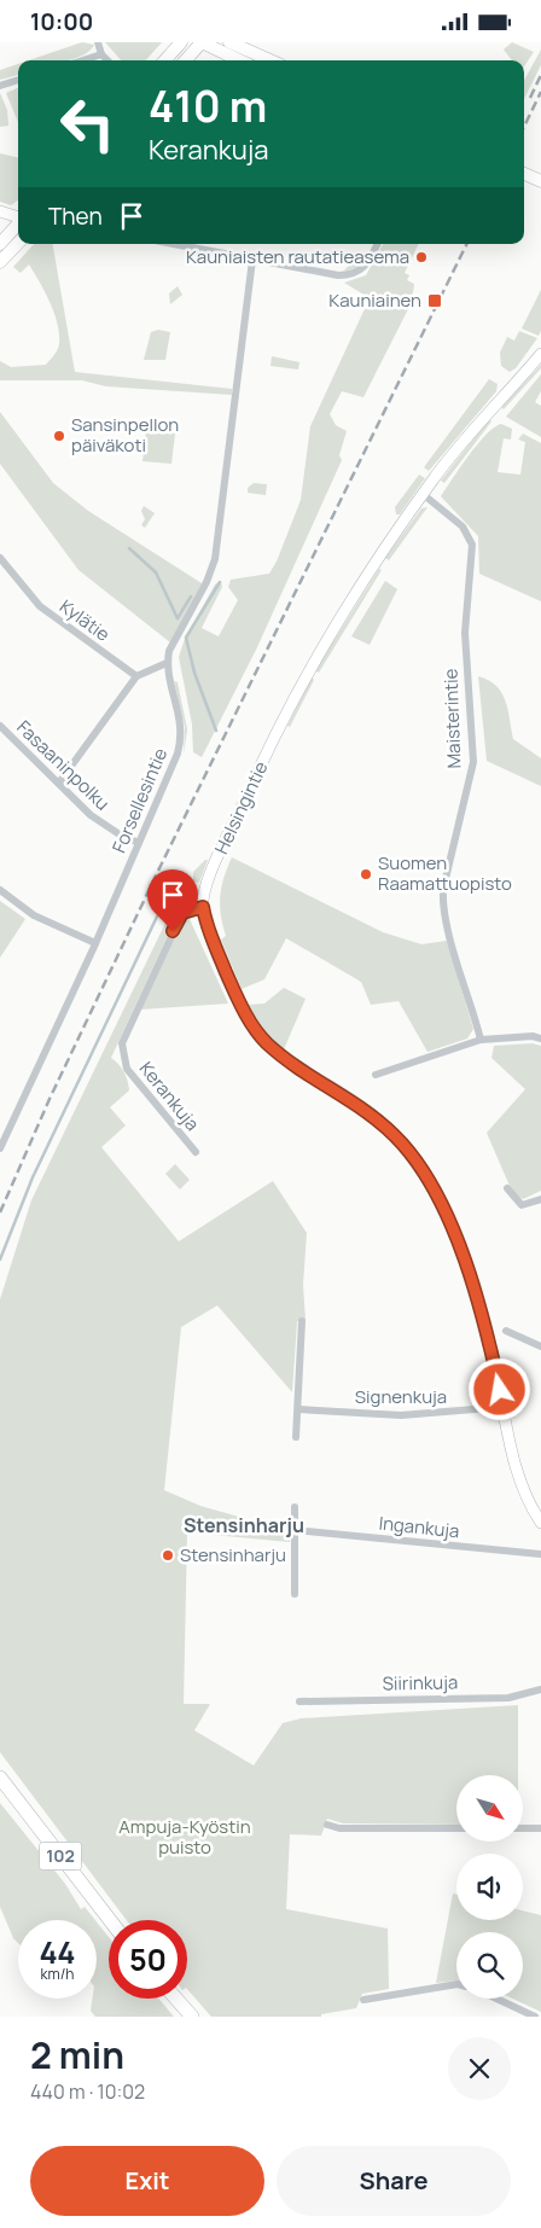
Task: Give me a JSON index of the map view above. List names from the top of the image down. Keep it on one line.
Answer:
{"streets":{"highway":["102"],"main road":["Helsingintie"],"street":["Kylätie","Maisterintie","Fasaaninpolku","Forsellesintie","Kerankuja","Signenkuja","Ingankuja","Siirinkuja"]},"crossings":[["Maisterintie","Helsingintie"],["Fasaaninpolku","Forsellesintie"],["Helsingintie","Kerankuja"],["Helsingintie","Signenkuja"]],"districts":["Stensinharju"],"parks":["Ampuja-Kyöstin puisto"],"places":{"other":["Kauniaisten rautatieasema","Sansinpellon päiväkoti","Suomen Raamattuopisto","Stensinharju"],"transit":["Kauniainen"]},"north":"bottom right","page":{"status":"10:00","turn":["410 m","Kerankuja"],"then":"Then","speed":"44 km/h","limit":"50","heading":["2 min","440 m · 10:02"],"buttons":["Exit","Share"]}}
